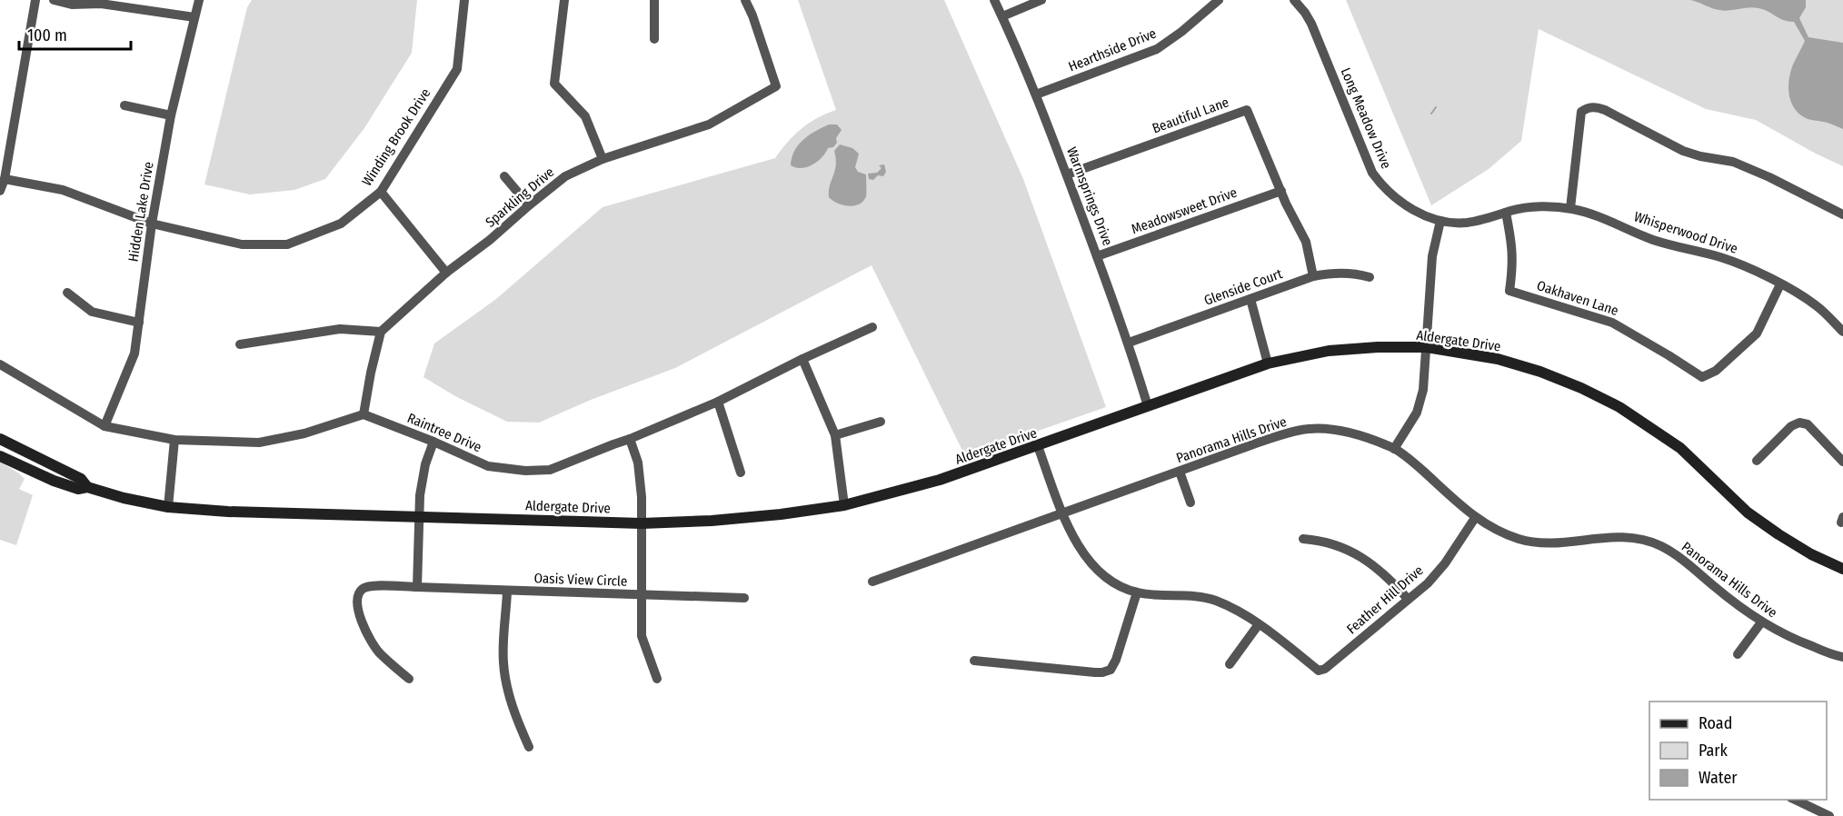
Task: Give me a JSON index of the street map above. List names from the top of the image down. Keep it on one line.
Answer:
{"streets":{"street":["Hearthside Drive","Beautiful Lane","Long Meadow Drive","Winding Brook Drive","Warmsprings Drive","Sparkling Drive","Meadowsweet Drive","Hidden Lake Drive","Whisperwood Drive","Glenside Court","Oakhaven Lane","Aldergate Drive","Raintree Drive","Panorama Hills Drive","Oasis View Circle","Feather Hill Drive"]},"crossings":[["Hearthside Drive","Warmsprings Drive"],["Beautiful Lane","Warmsprings Drive"],["Beautiful Lane","Meadowsweet Drive"],["Beautiful Lane","Glenside Court"],["Long Meadow Drive","Whisperwood Drive"],["Winding Brook Drive","Hidden Lake Drive"],["Warmsprings Drive","Meadowsweet Drive"],["Warmsprings Drive","Glenside Court"],["Warmsprings Drive","Aldergate Drive"],["Whisperwood Drive","Oakhaven Lane"],["Panorama Hills Drive","Feather Hill Drive"]],"legend":["Road","Park","Water"],"scale_bar":"100 m"}
